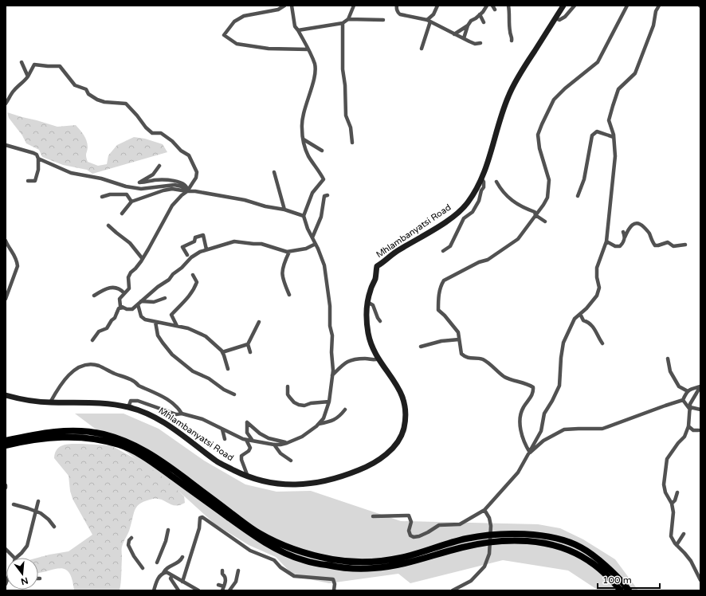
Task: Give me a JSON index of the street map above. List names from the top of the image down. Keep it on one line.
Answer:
{"streets":{"main road":["Mhlambanyatsi Road"]},"scale_bar":"100 m","north":"bottom"}
